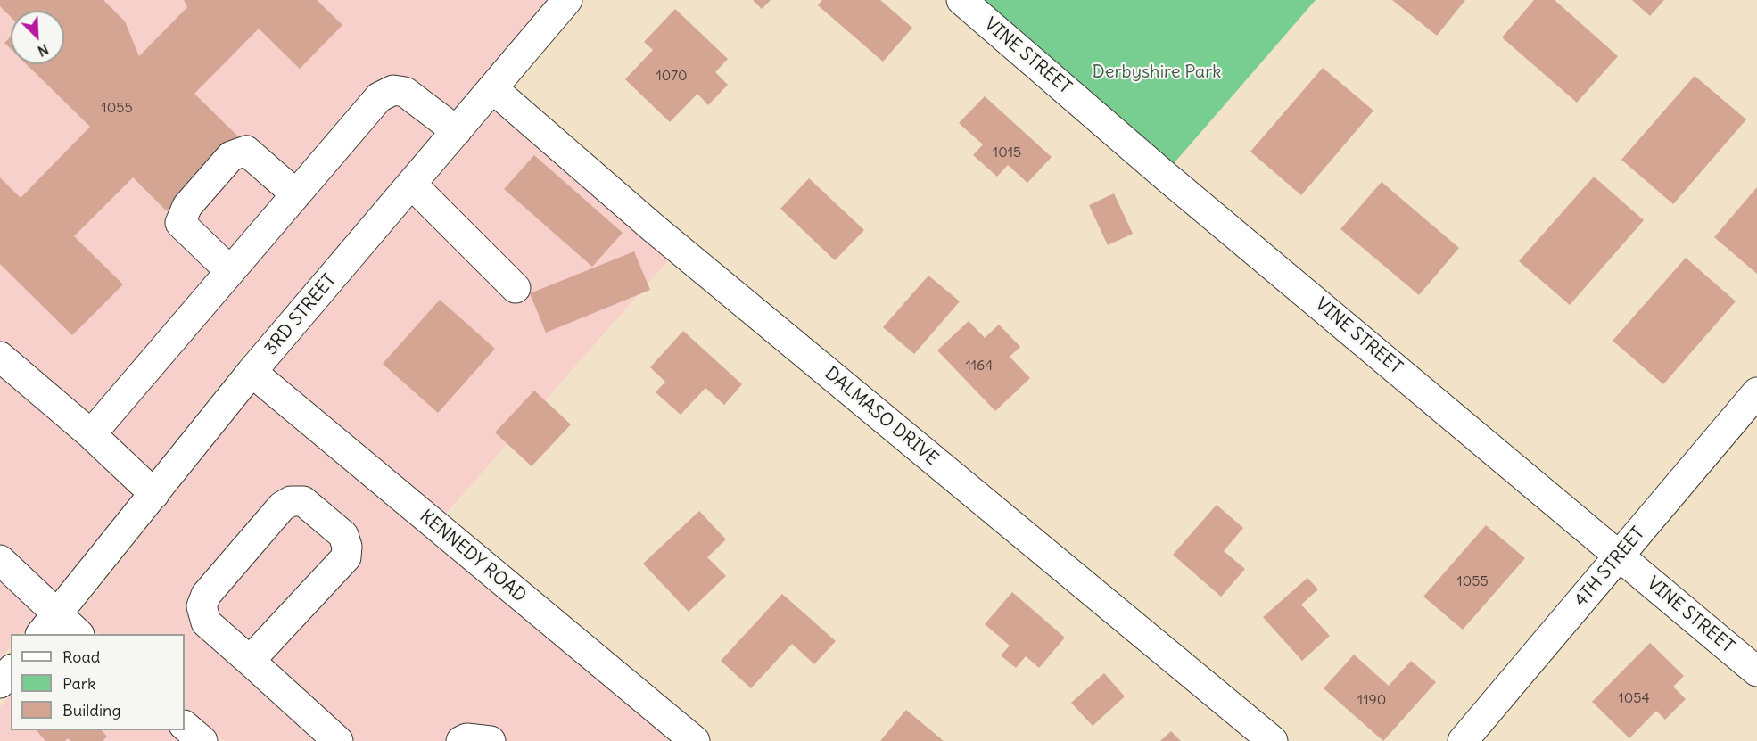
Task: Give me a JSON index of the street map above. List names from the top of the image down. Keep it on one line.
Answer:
{"streets":{"street":["VINE STREET","3RD STREET","DALMASO DRIVE","KENNEDY ROAD","4TH STREET"]},"crossings":[["VINE STREET","4TH STREET"],["3RD STREET","DALMASO DRIVE"],["3RD STREET","KENNEDY ROAD"]],"parks":["Derbyshire Park"],"house_numbers":["1070","1055","1015","1164","1055","1054","1190"],"legend":["Road","Park","Building"],"north":"bottom right"}
